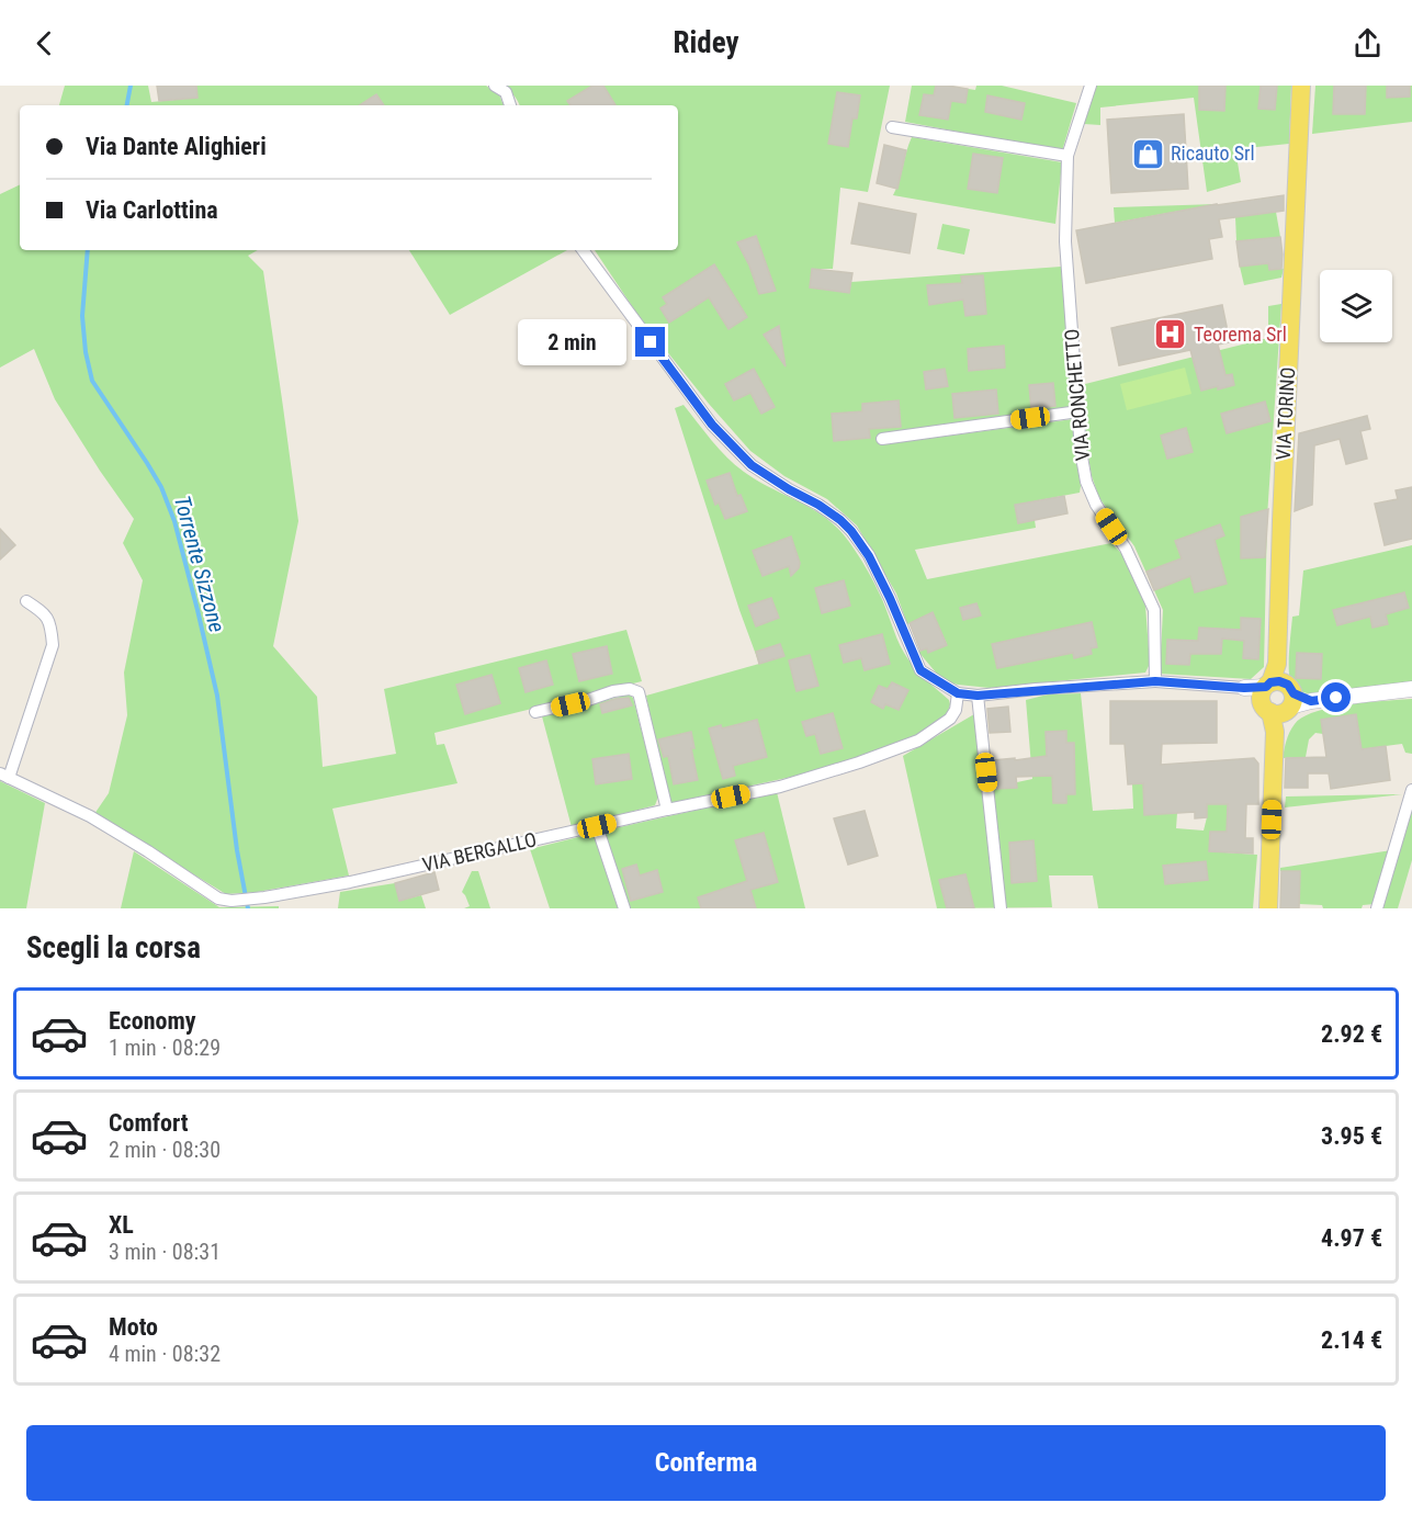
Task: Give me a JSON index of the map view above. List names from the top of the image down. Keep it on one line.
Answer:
{"streets":{"main road":["VIA TORINO"],"street":["VIA RONCHETTO","VIA BERGALLO"]},"water":["Torrente Sizzone"],"places":{"shop":["Ricauto Srl"],"hospital":["Teorema Srl"]},"page":{"header":"Ridey","banner":["Via Dante Alighieri","Via Carlottina"],"bubble":"2 min","heading":"Scegli la corsa","list":[{"name":"Economy","note":"1 min · 08:29","value":"2.92 €"},{"name":"Comfort","note":"2 min · 08:30","value":"3.95 €"},{"name":"XL","note":"3 min · 08:31","value":"4.97 €"},{"name":"Moto","note":"4 min · 08:32","value":"2.14 €"}],"buttons":"Conferma"}}
